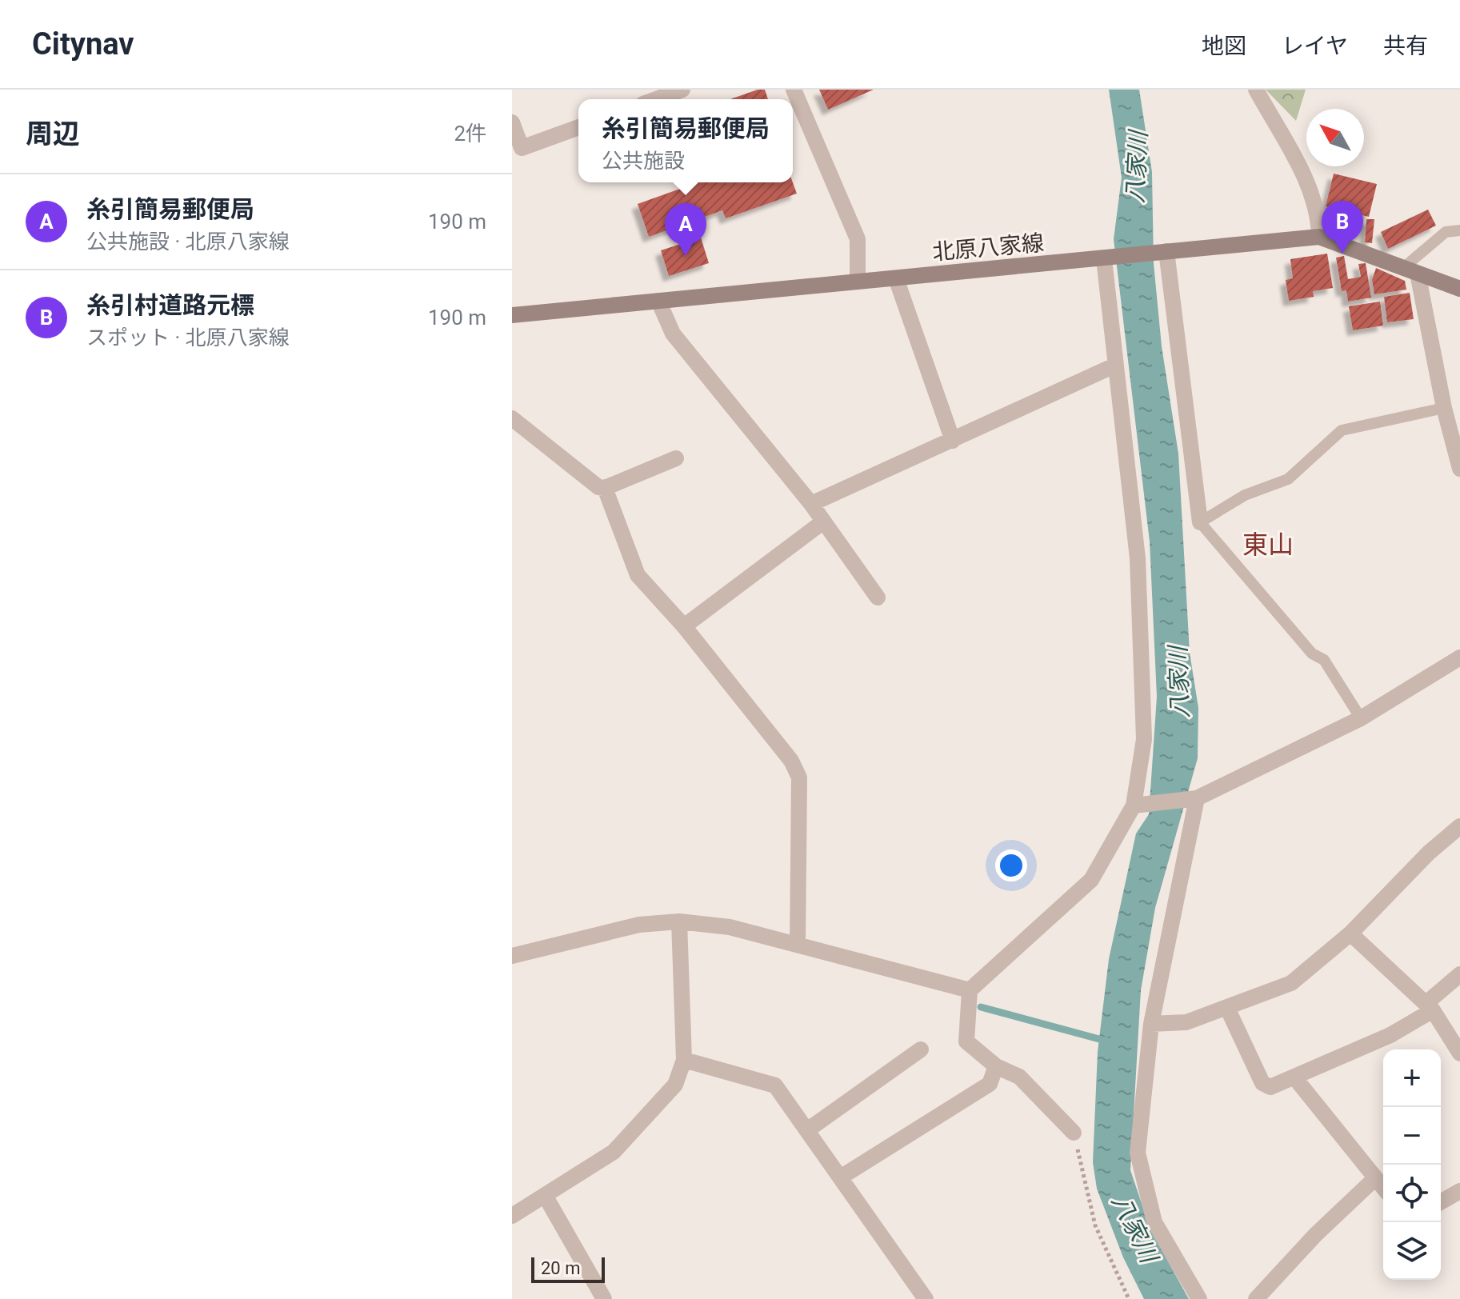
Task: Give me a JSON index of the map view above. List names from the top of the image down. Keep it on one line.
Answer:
{"streets":{"main road":["北原八家線"]},"districts":["東山"],"water":["八家川"],"scale_bar":"20 m","north":"top left","page":{"header":"Citynav","nav":["地図","レイヤ","共有"],"heading":["周辺","2件"],"popup":["糸引簡易郵便局","公共施設"],"list":[{"mark":"A","name":"糸引簡易郵便局","note":"公共施設 · 北原八家線","value":"190 m"},{"mark":"B","name":"糸引村道路元標","note":"スポット · 北原八家線","value":"190 m"}],"pins":["B","A"],"map_buttons":["+","−"],"scale":"20 m"}}
